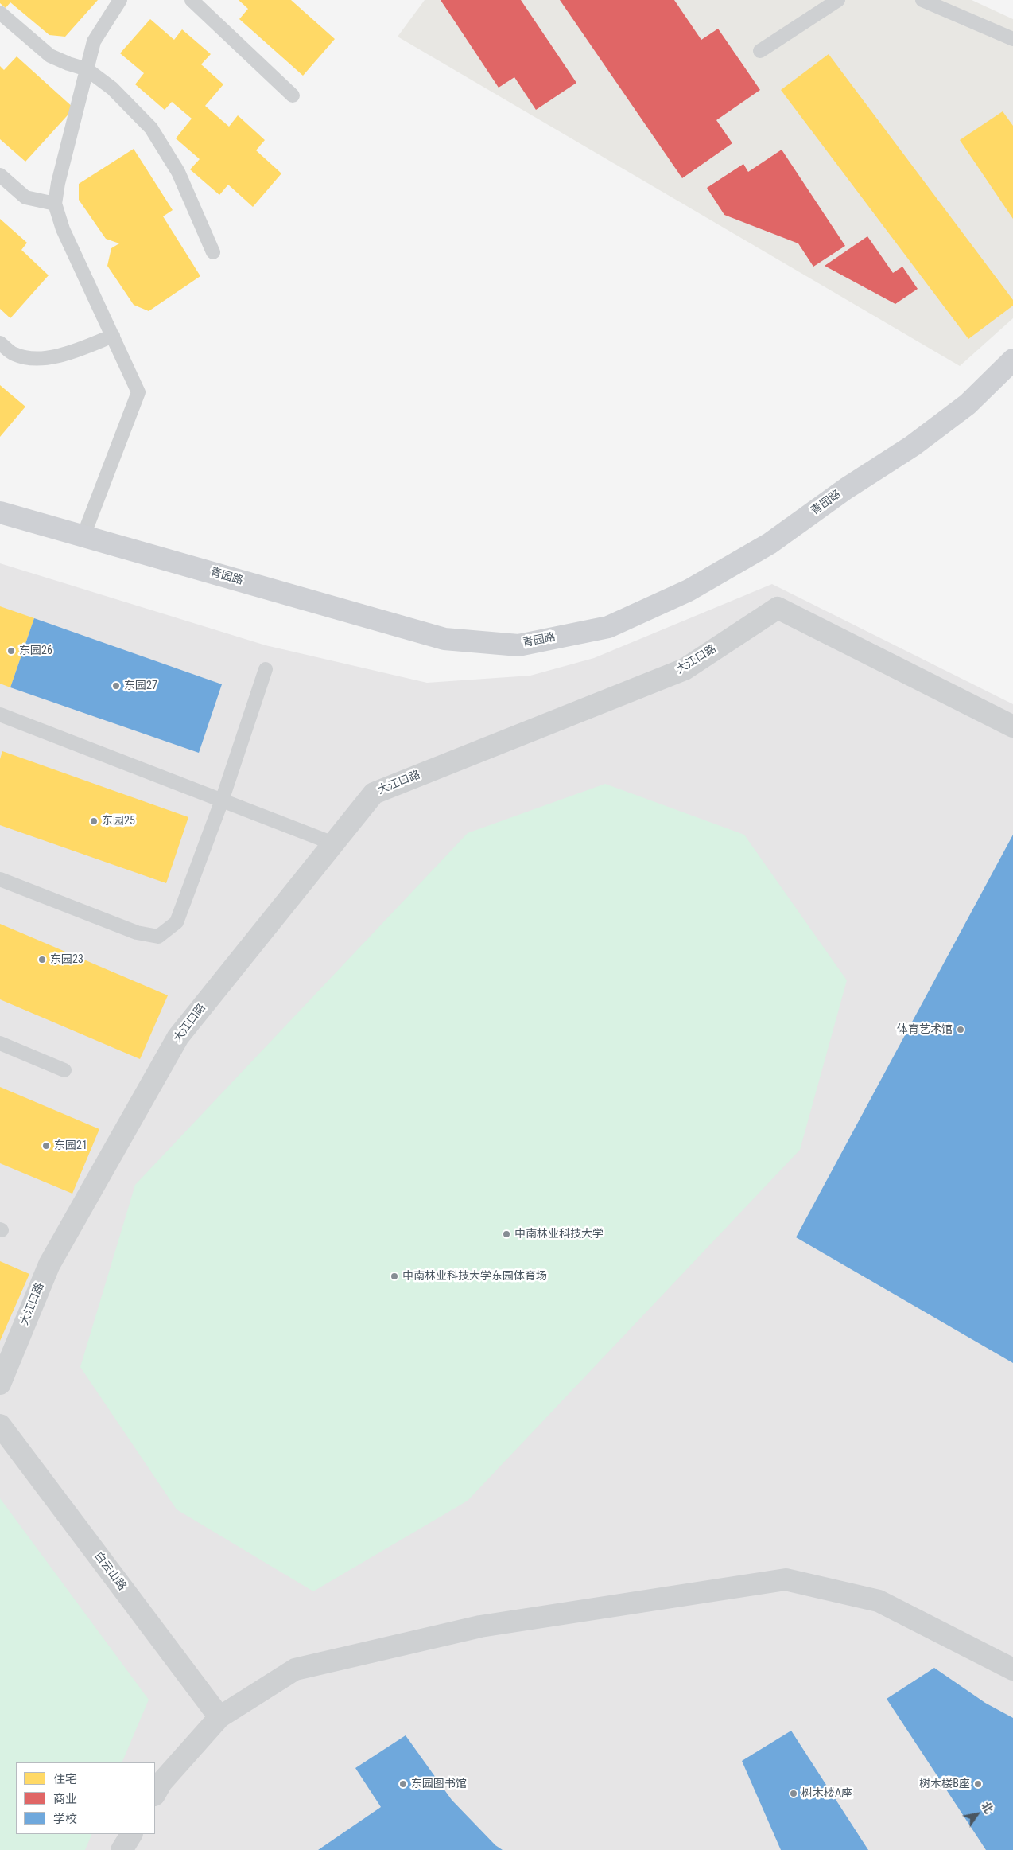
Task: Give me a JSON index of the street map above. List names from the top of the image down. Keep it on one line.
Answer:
{"streets":{"street":["青园路","大江口路","白云山路"]},"places":["东园26","东园27","东园25","东园23","体育艺术馆","东园21","中南林业科技大学","中南林业科技大学东园体育场","东园图书馆","树木楼B座","树木楼A座"],"legend":["住宅","商业","学校"],"north":"top right"}
